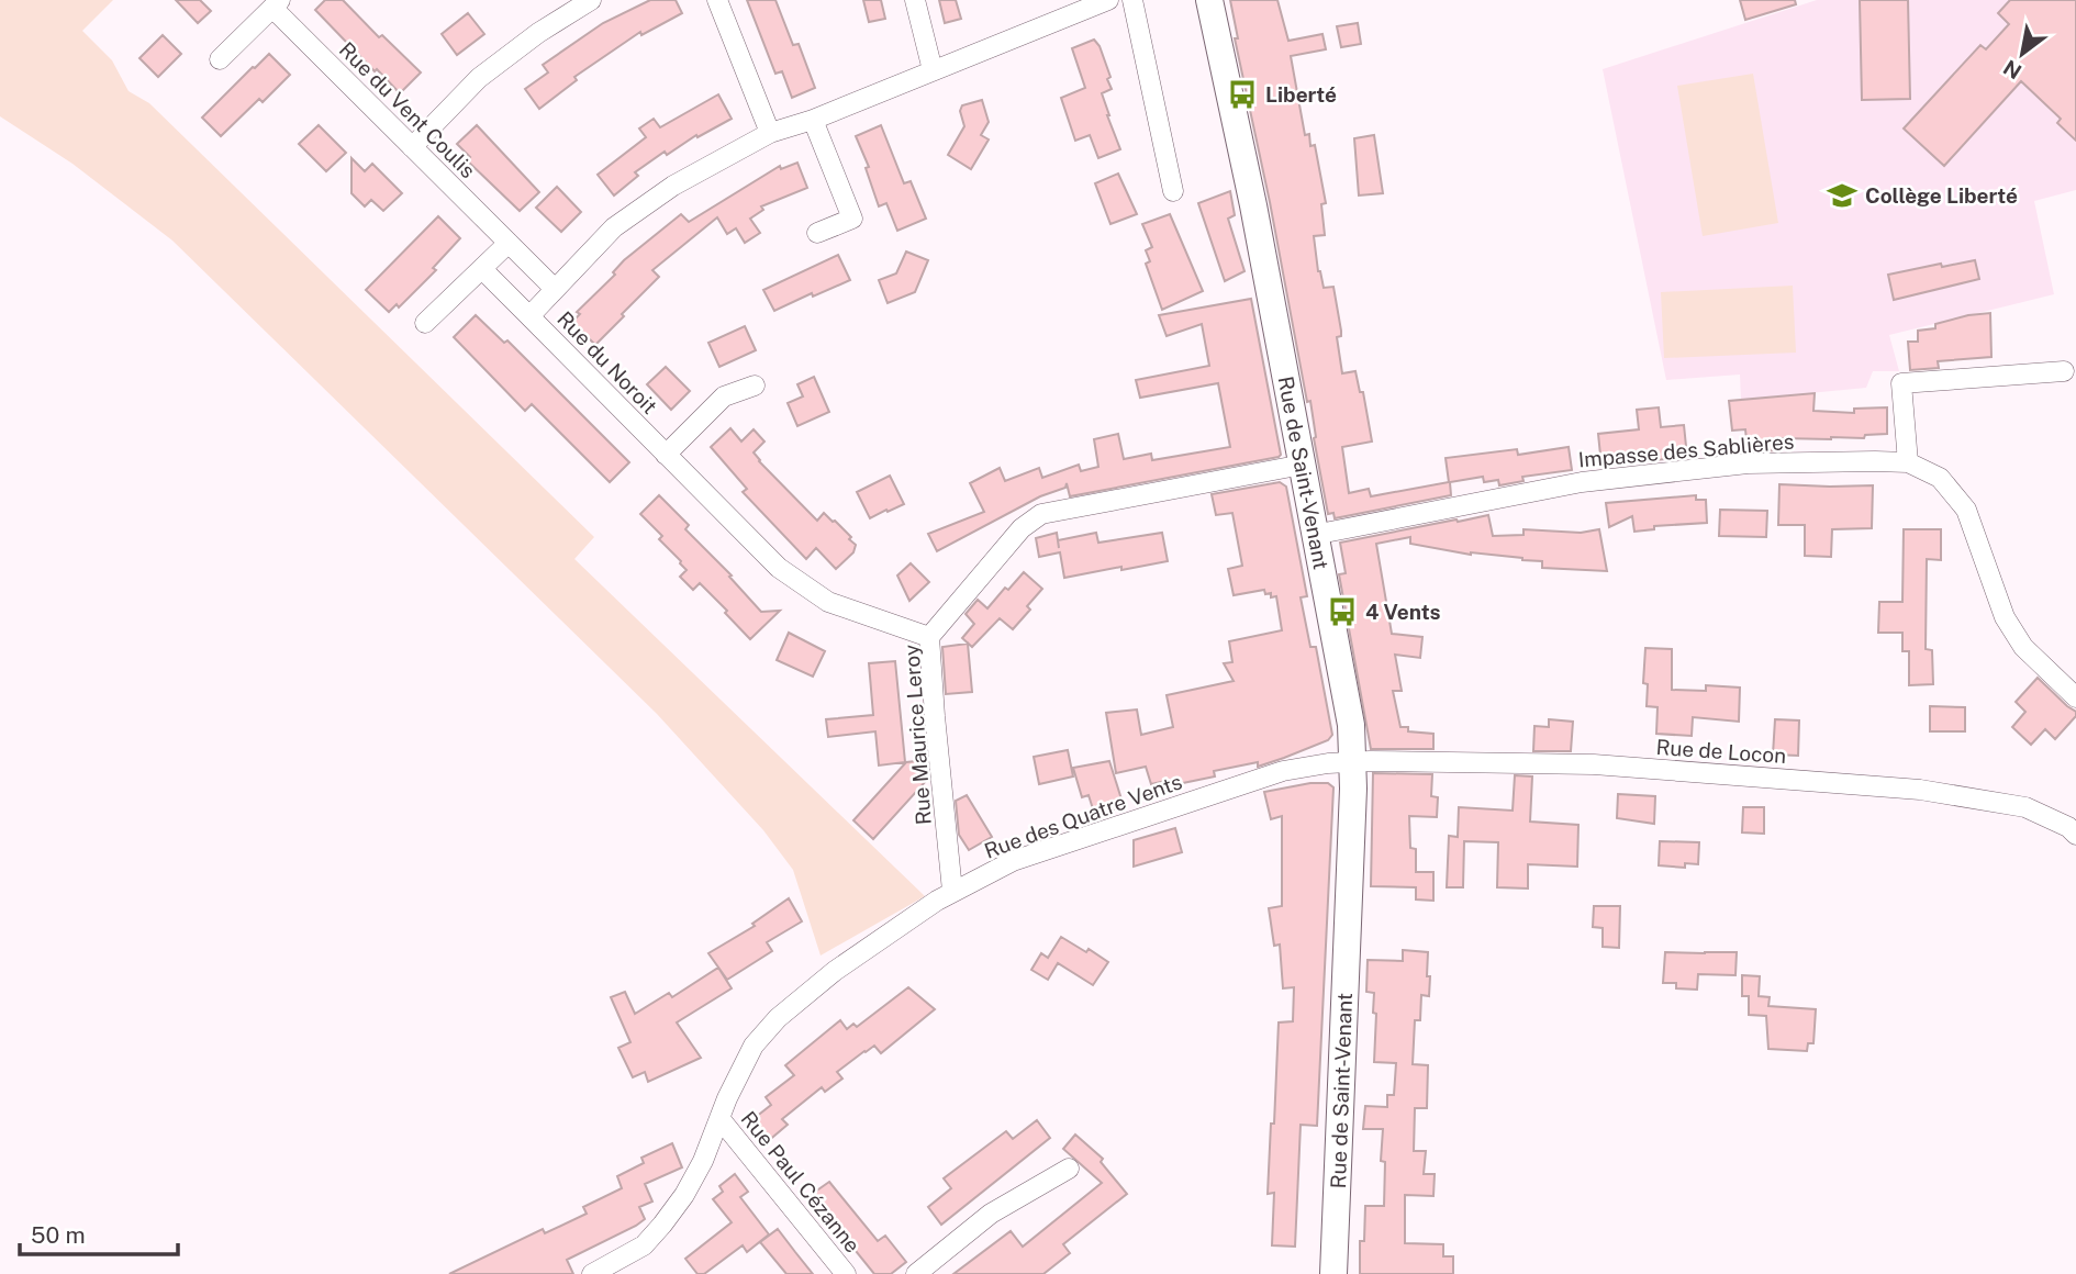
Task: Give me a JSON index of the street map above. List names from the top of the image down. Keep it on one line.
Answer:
{"streets":{"main road":["Rue de Saint-Venant"],"street":["Rue du Vent Coulis","Rue du Noroit","Impasse des Sablières","Rue Maurice Leroy","Rue de Locon","Rue des Quatre Vents","Rue Paul Cézanne"]},"crossings":[["Rue du Vent Coulis","Rue du Noroit"],["Rue du Noroit","Rue Maurice Leroy"],["Impasse des Sablières","Rue de Saint-Venant"],["Rue de Saint-Venant","Rue Maurice Leroy"],["Rue de Saint-Venant","Rue de Locon"],["Rue de Saint-Venant","Rue des Quatre Vents"],["Rue Maurice Leroy","Rue des Quatre Vents"],["Rue de Locon","Rue des Quatre Vents"],["Rue des Quatre Vents","Rue Paul Cézanne"]],"places":{"bus stop":["Liberté","4 Vents"],"school or university":["Collège Liberté"]},"scale_bar":"50 m","north":"bottom left"}
